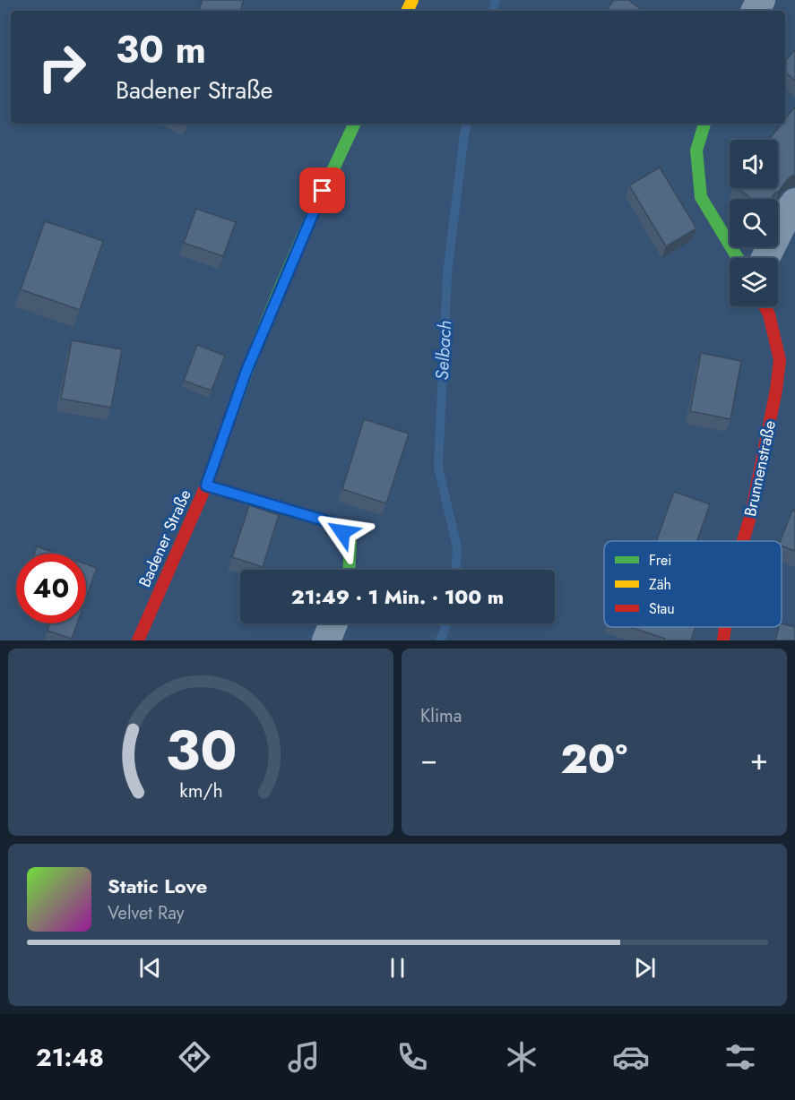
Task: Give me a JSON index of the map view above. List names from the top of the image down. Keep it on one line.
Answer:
{"streets":{"street":["Brunnenstraße","Badener Straße"]},"water":["Selbach"],"legend":["Frei","Zäh","Stau"],"page":{"turn":["30 m","Badener Straße"],"limit":"40","trip":"21:49 · 1 Min. · 100 m","tile":"Klima","heat":["−","20°","+"],"song":["Static Love","Velvet Ray"],"tabs":"21:48","gauge":["30","km/h"]}}
